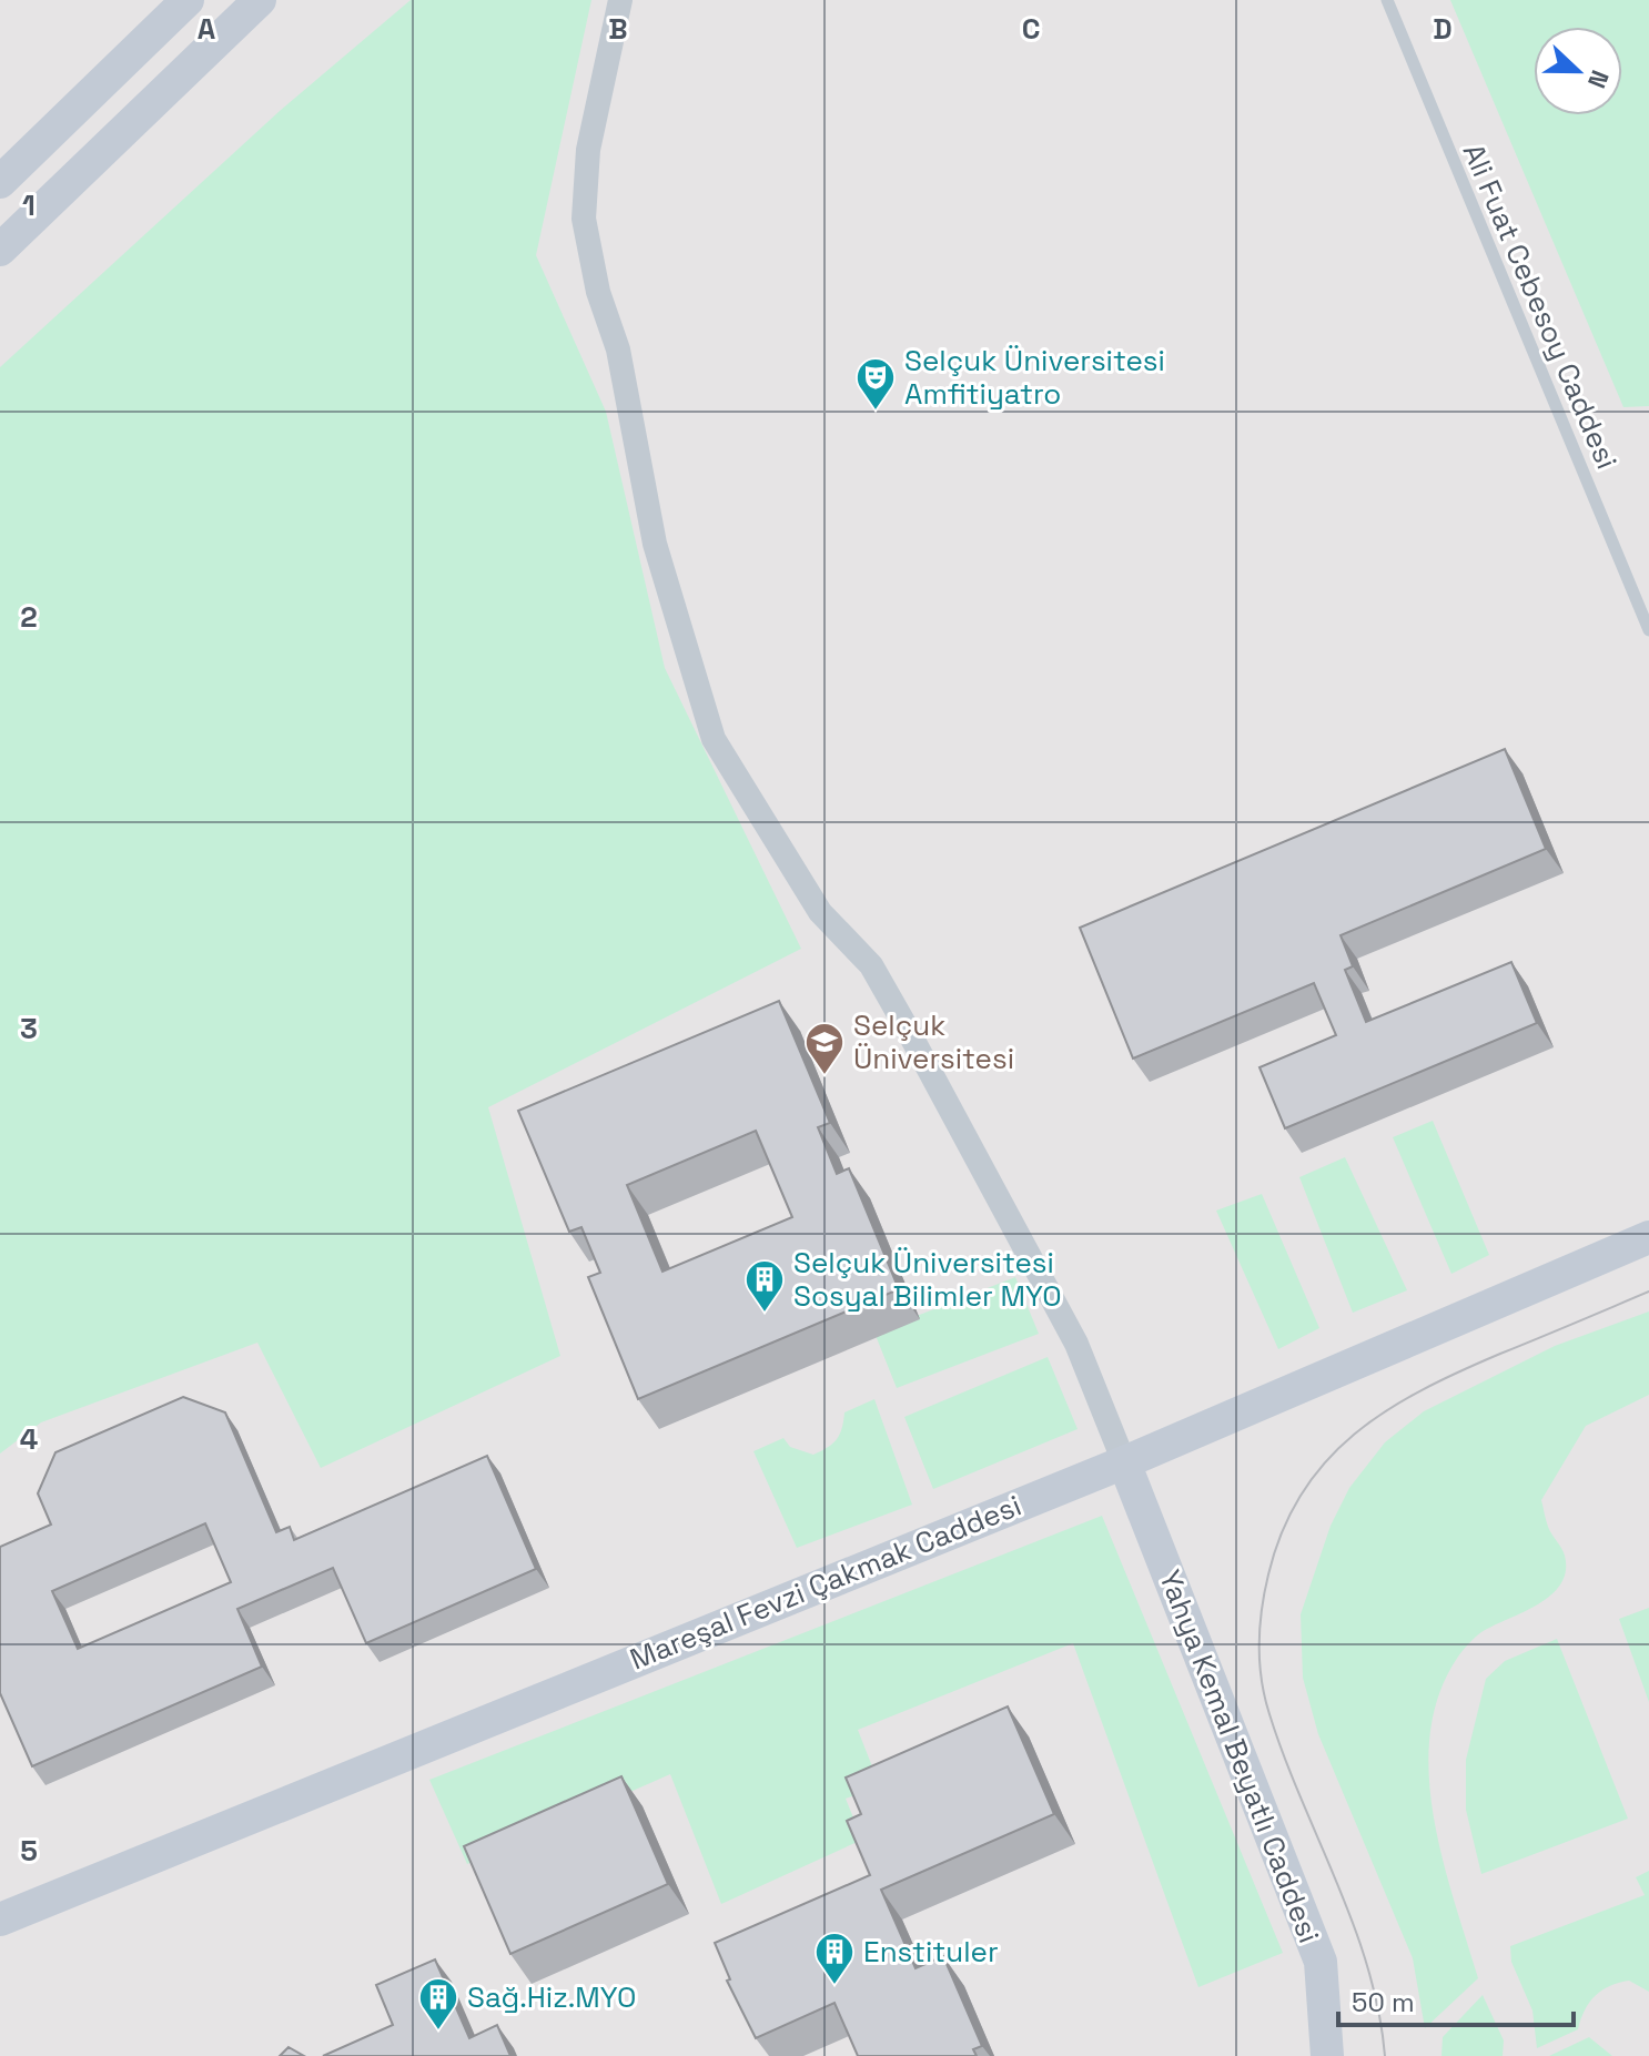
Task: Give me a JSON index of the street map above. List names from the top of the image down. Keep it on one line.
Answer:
{"streets":{"street":["Mareşal Fevzi Çakmak Caddesi","Yahya Kemal Beyatlı Caddesi"],"lane":["Ali Fuat Cebesoy Caddesi"]},"crossings":[["Mareşal Fevzi Çakmak Caddesi","Yahya Kemal Beyatlı Caddesi"]],"places":{"theatre":["Selçuk Üniversitesi Amfitiyatro"],"school or university":["Selçuk Üniversitesi"],"building":["Selçuk Üniversitesi Sosyal Bilimler MYO","Enstituler","Sağ.Hiz.MYO"]},"scale_bar":"50 m","north":"right","grid":{"columns":["A","B","C","D"],"rows":["1","2","3","4","5"]}}
